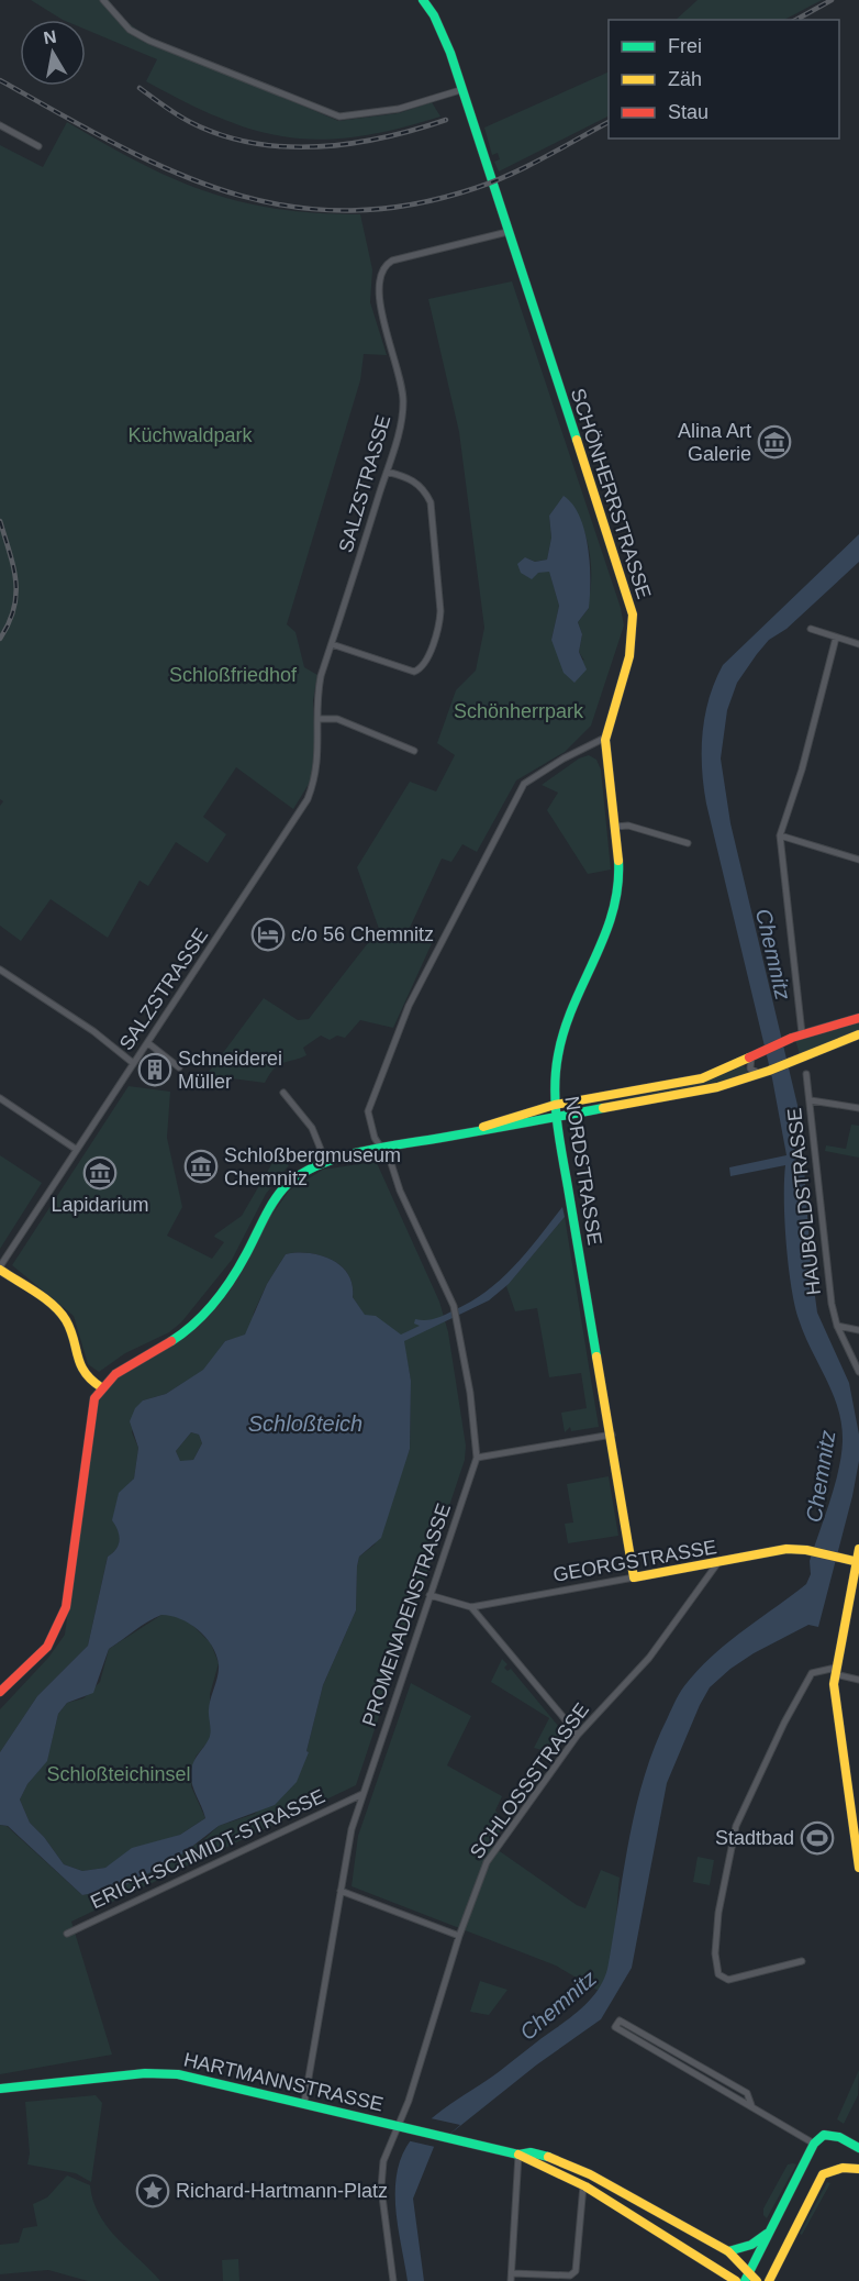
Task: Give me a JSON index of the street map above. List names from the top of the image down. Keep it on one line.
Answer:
{"streets":{"main road":["SCHÖNHERRSTRASSE","NORDSTRASSE","GEORGSTRASSE","HARTMANNSTRASSE"],"street":["SALZSTRASSE","HAUBOLDSTRASSE","PROMENADENSTRASSE","SCHLOSSSTRASSE","ERICH-SCHMIDT-STRASSE"]},"crossings":[["SALZSTRASSE","SCHÖNHERRSTRASSE"],["SCHÖNHERRSTRASSE","NORDSTRASSE"],["NORDSTRASSE","GEORGSTRASSE"],["GEORGSTRASSE","SCHLOSSSTRASSE"],["PROMENADENSTRASSE","ERICH-SCHMIDT-STRASSE"],["PROMENADENSTRASSE","HARTMANNSTRASSE"],["SCHLOSSSTRASSE","HARTMANNSTRASSE"]],"water":["Chemnitz","Schloßteich"],"parks":["Küchwaldpark","Schloßfriedhof","Schönherrpark","Schloßteichinsel"],"places":{"museum":["Alina Art Galerie","Schloßbergmuseum Chemnitz","Lapidarium"],"hotel":["c/o 56 Chemnitz"],"building":["Schneiderei Müller"],"sports":["Stadtbad"],"place":["Richard-Hartmann-Platz"]},"legend":["Frei","Zäh","Stau"],"north":"top"}
